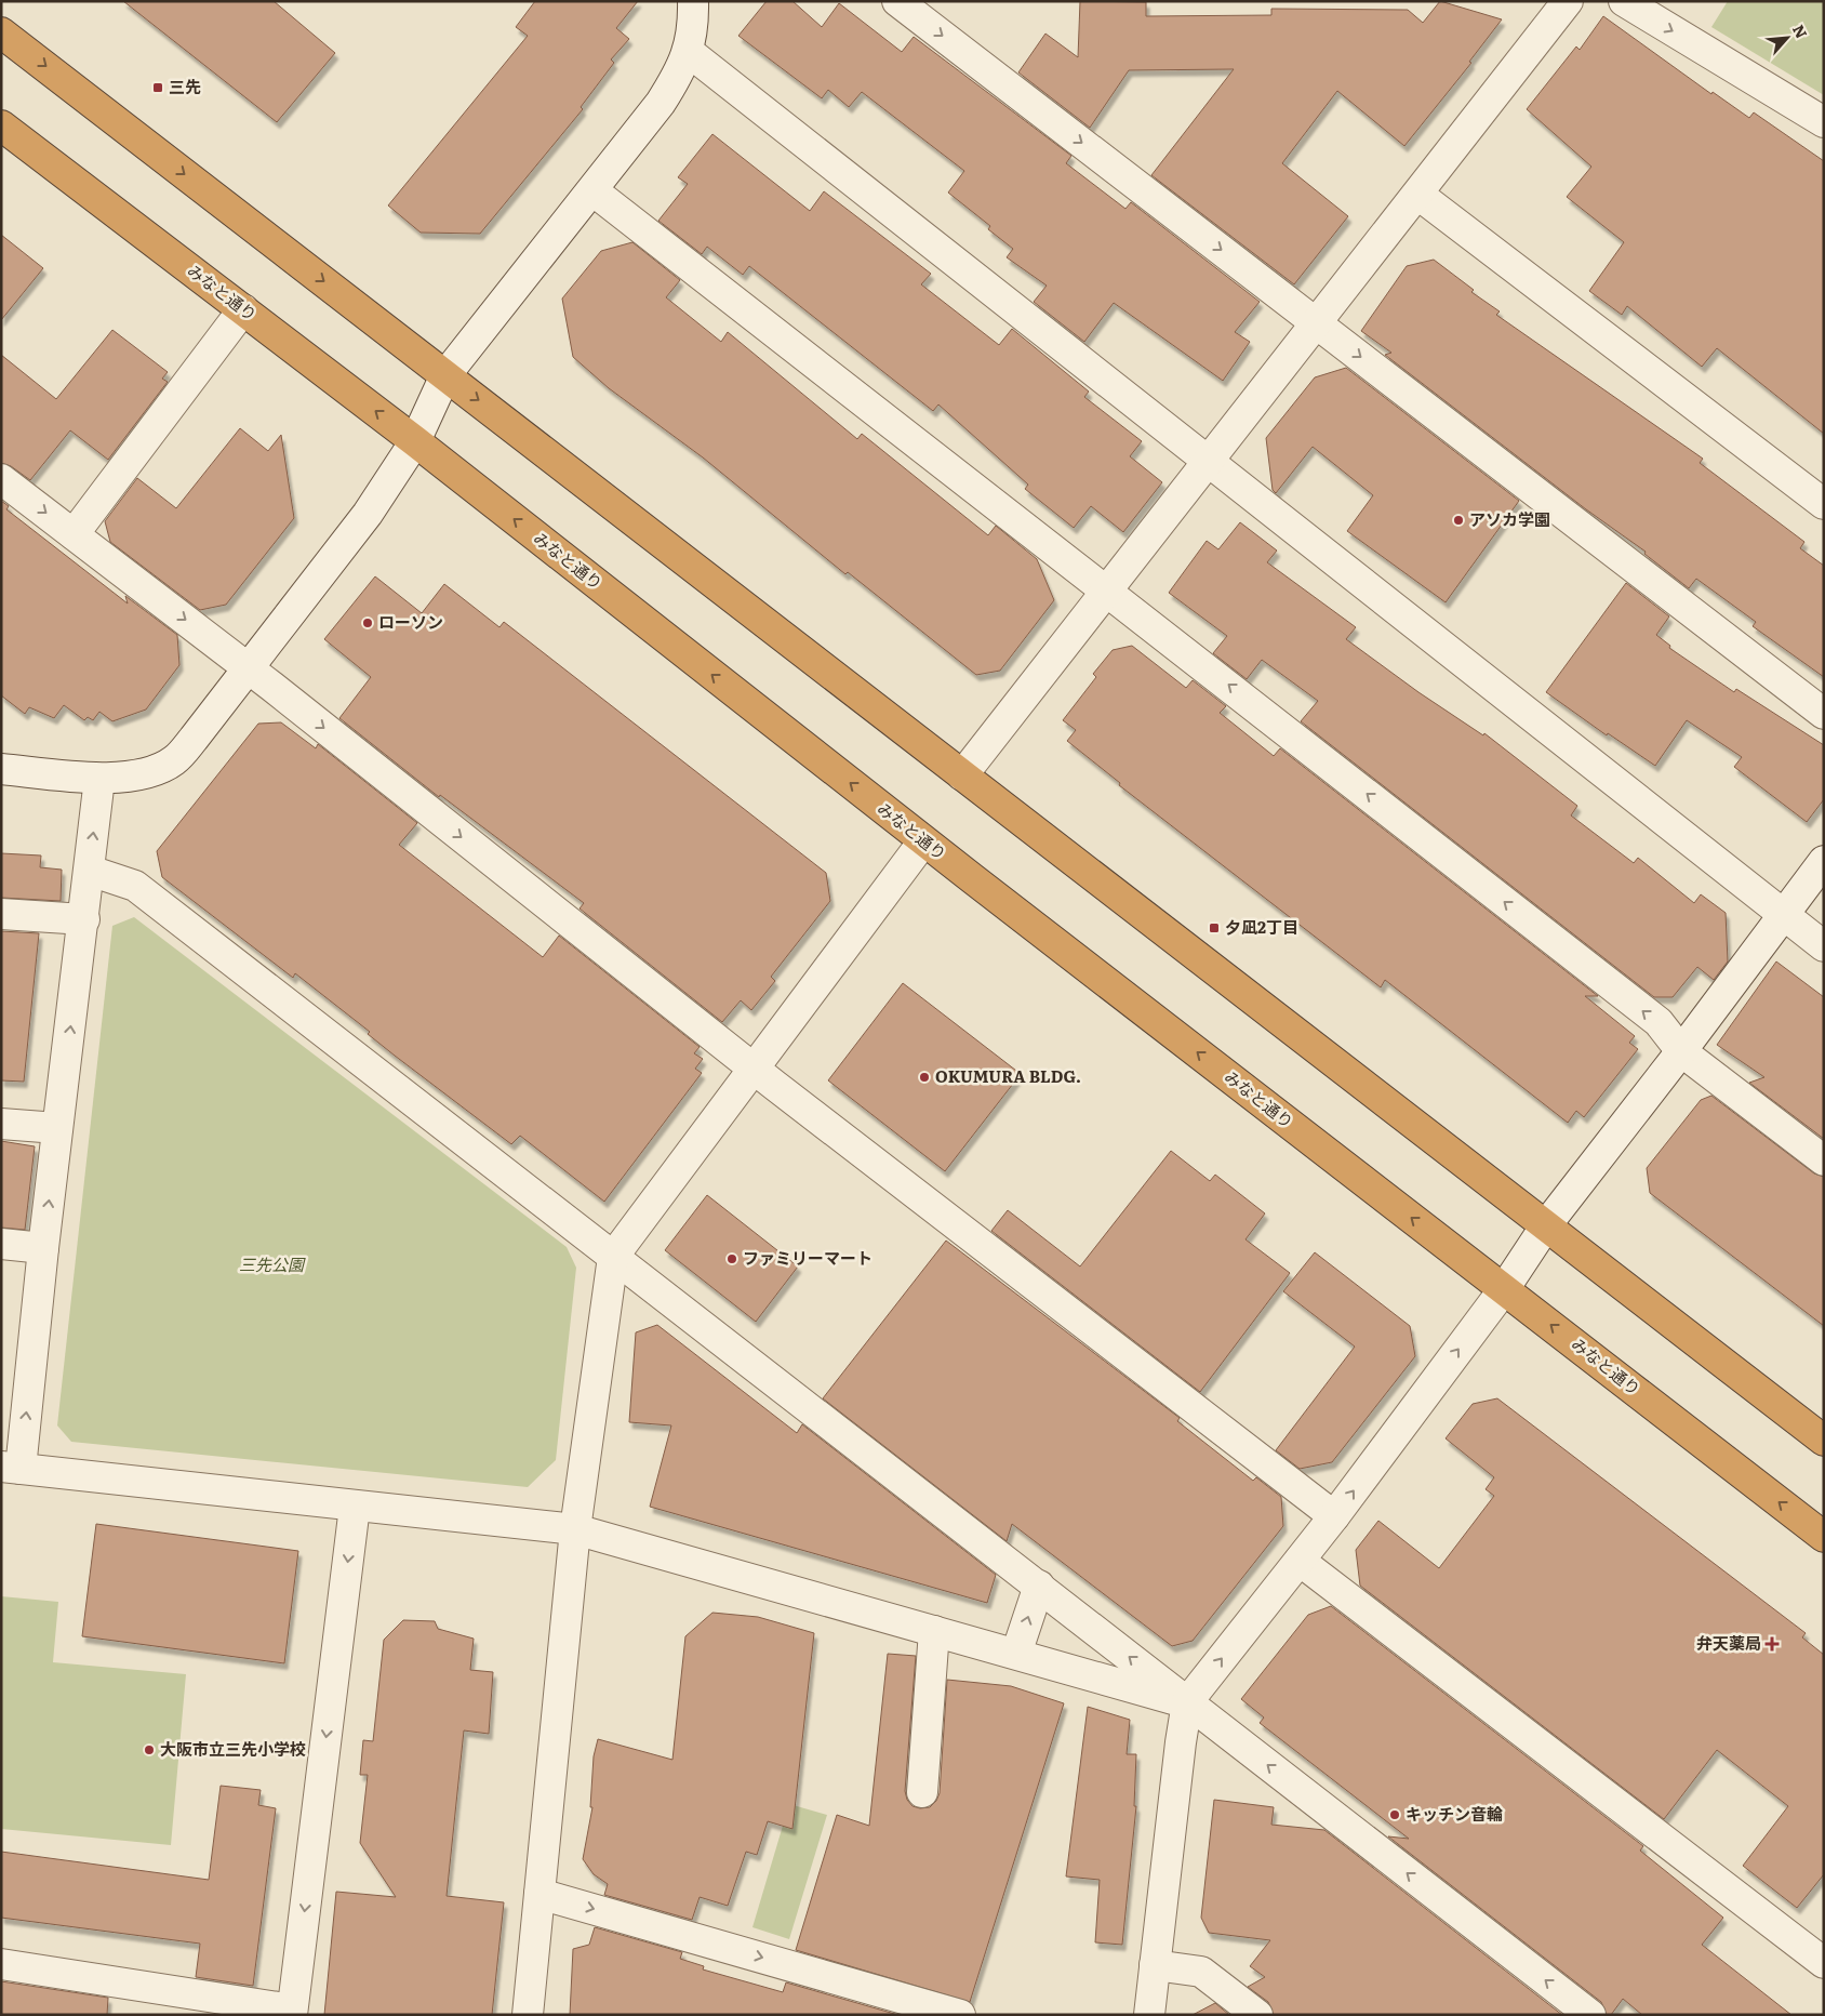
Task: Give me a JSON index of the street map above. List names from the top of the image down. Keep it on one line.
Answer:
{"streets":{"highway":["みなと通り"]},"parks":["三先公園"],"places":{"transit":["三先","夕凪2丁目"],"other":["アソカ学園","ローソン","OKUMURA BLDG.","ファミリーマート","大阪市立三先小学校","キッチン音輪"],"health":["弁天薬局"]},"north":"top right"}
